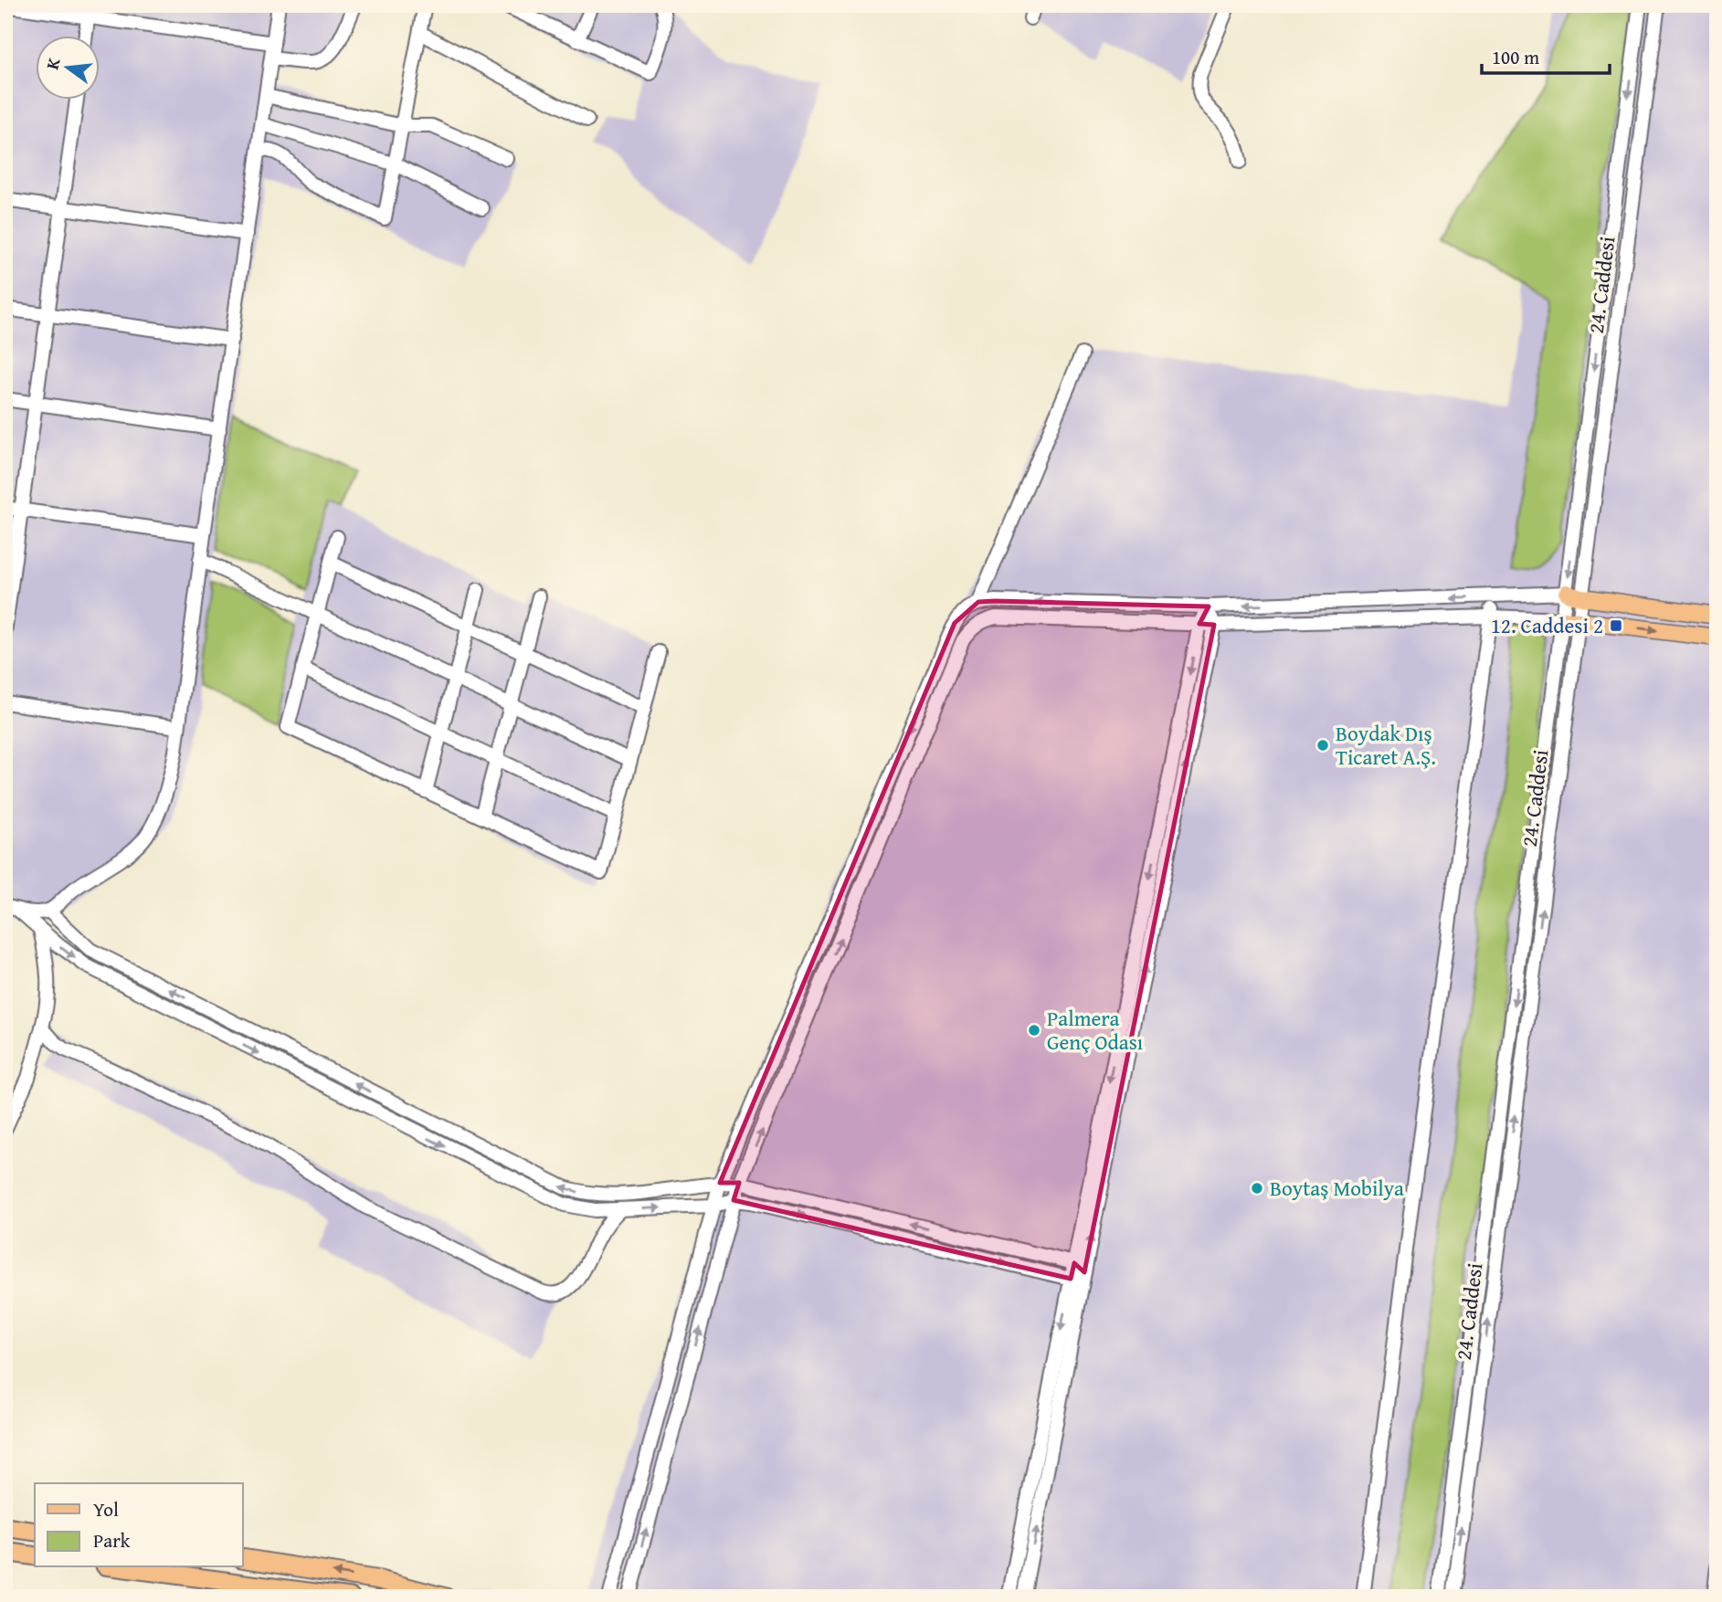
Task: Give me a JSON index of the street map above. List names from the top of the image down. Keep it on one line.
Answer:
{"streets":{"street":["24. Caddesi"]},"places":{"transit":["12. Caddesi 2"],"other":["Boydak Dış Ticaret A.Ş.","Palmera Genç Odası","Boytaş Mobilya"]},"legend":["Yol","Park"],"scale_bar":"100 m","north":"left"}
